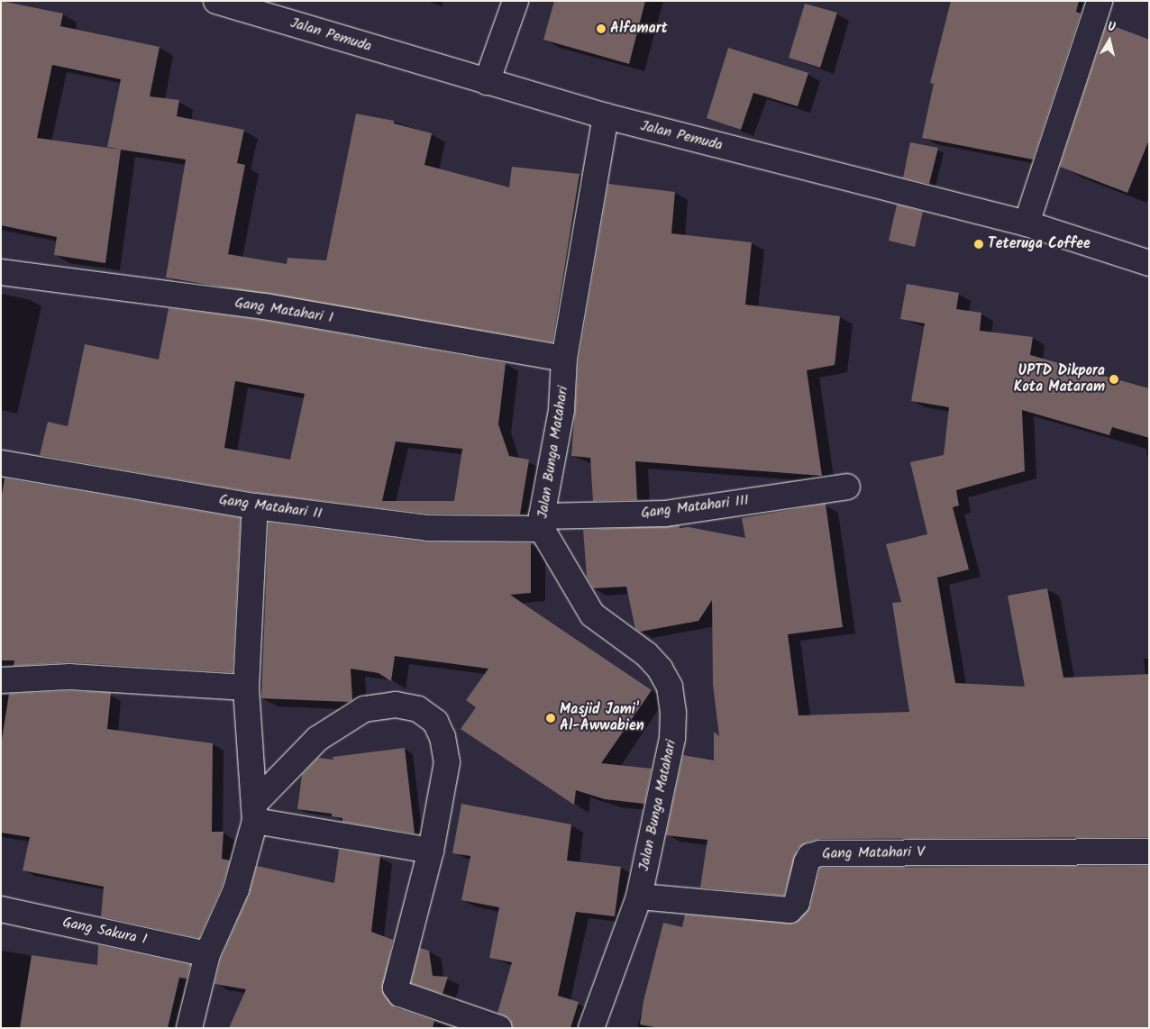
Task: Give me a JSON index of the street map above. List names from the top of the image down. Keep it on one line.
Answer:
{"streets":{"street":["Jalan Pemuda","Gang Matahari I","Jalan Bunga Matahari","Gang Matahari II","Gang Matahari III","Gang Matahari V","Gang Sakura I"]},"crossings":[["Jalan Pemuda","Jalan Bunga Matahari"],["Gang Matahari I","Jalan Bunga Matahari"],["Jalan Bunga Matahari","Gang Matahari II"],["Jalan Bunga Matahari","Gang Matahari III"],["Jalan Bunga Matahari","Gang Matahari V"],["Gang Matahari II","Gang Matahari III"]],"places":["Alfamart","Teteruga Coffee","UPTD Dikpora Kota Mataram","Masjid Jami' Al-Awwabien"],"north":"top"}
